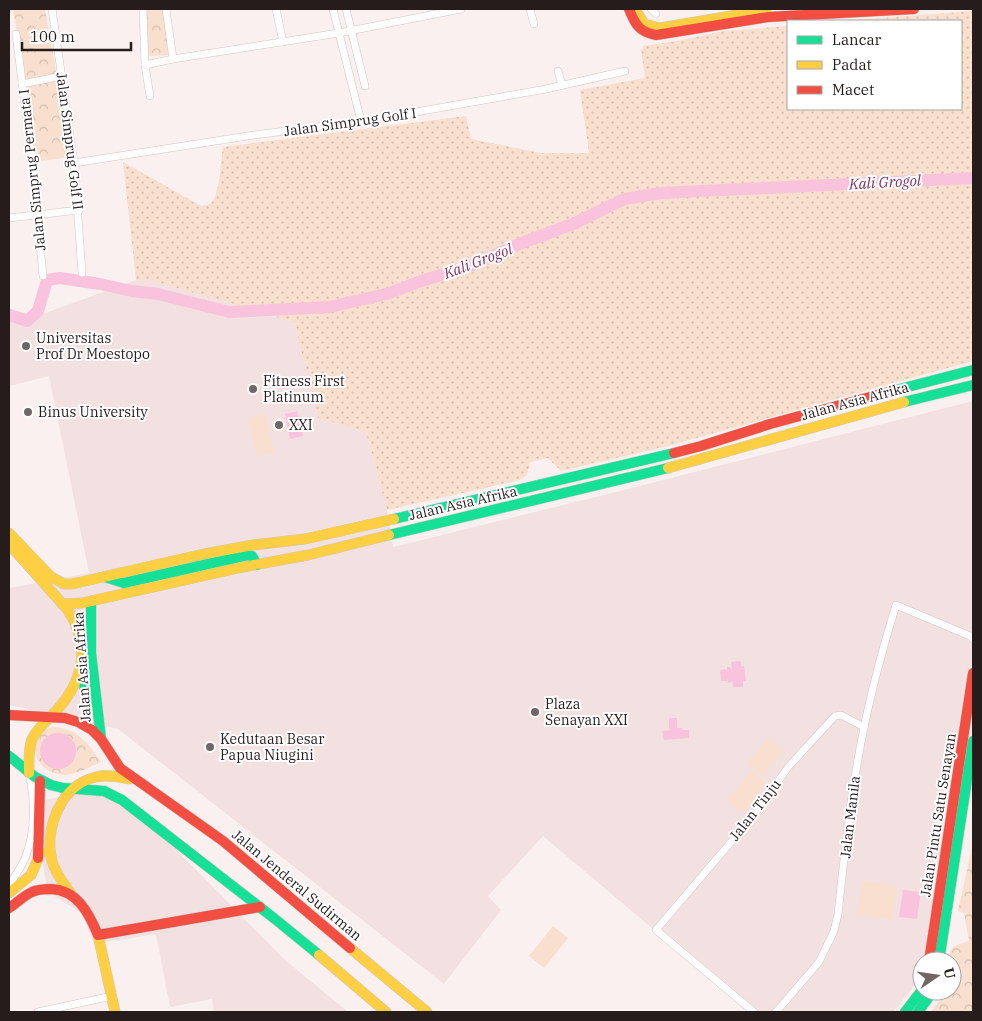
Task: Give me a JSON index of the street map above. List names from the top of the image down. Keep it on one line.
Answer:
{"streets":{"main road":["Jalan Asia Afrika","Jalan Pintu Satu Senayan","Jalan Jenderal Sudirman"],"street":["Jalan Simprug Golf I","Jalan Simprug Golf II","Jalan Simprug Permata I","Jalan Tinju","Jalan Manila"]},"crossings":[["Jalan Simprug Golf I","Jalan Simprug Golf II"],["Jalan Tinju","Jalan Manila"]],"water":["Kali Grogol"],"places":["Universitas Prof Dr Moestopo","Fitness First Platinum","Binus University","XXI","Plaza Senayan XXI","Kedutaan Besar Papua Niugini"],"legend":["Lancar","Padat","Macet"],"scale_bar":"100 m","north":"right"}
